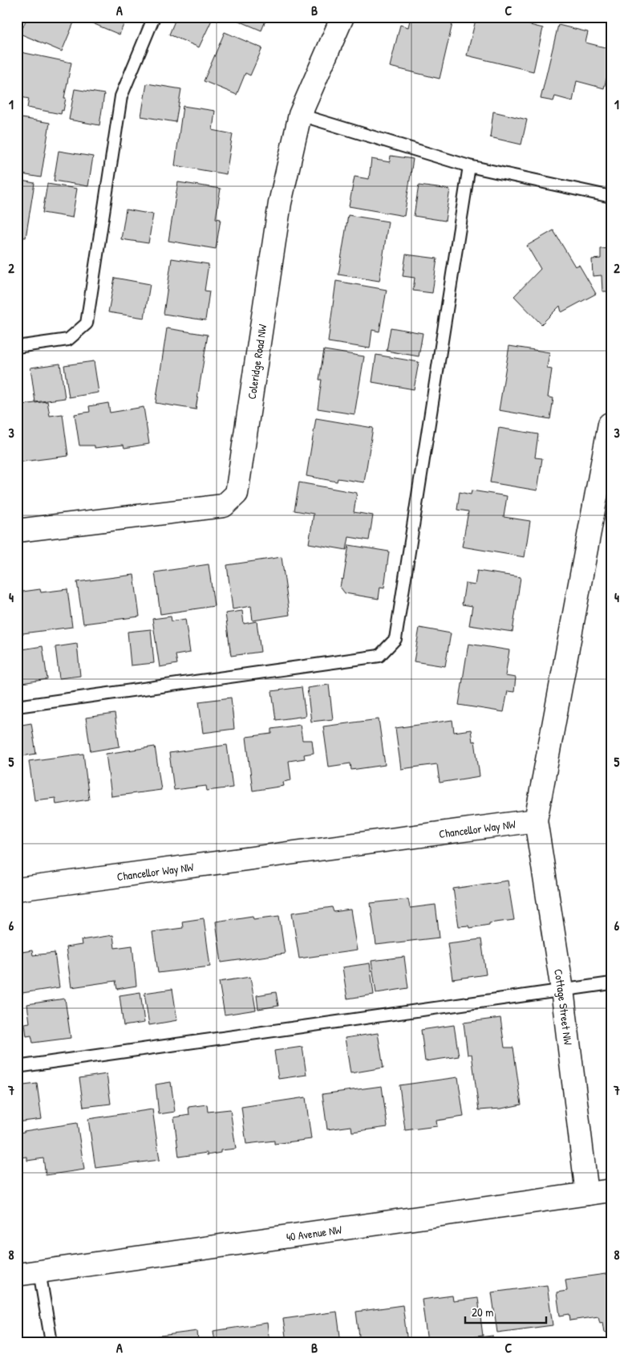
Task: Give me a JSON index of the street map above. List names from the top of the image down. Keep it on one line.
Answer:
{"streets":{"street":["Coleridge Road NW","Chancellor Way NW","Cottage Street NW","40 Avenue NW"]},"crossings":[["Chancellor Way NW","Cottage Street NW"],["Cottage Street NW","40 Avenue NW"]],"scale_bar":"20 m","grid":{"columns":["A","B","C"],"rows":["1","2","3","4","5","6","7","8"]}}
